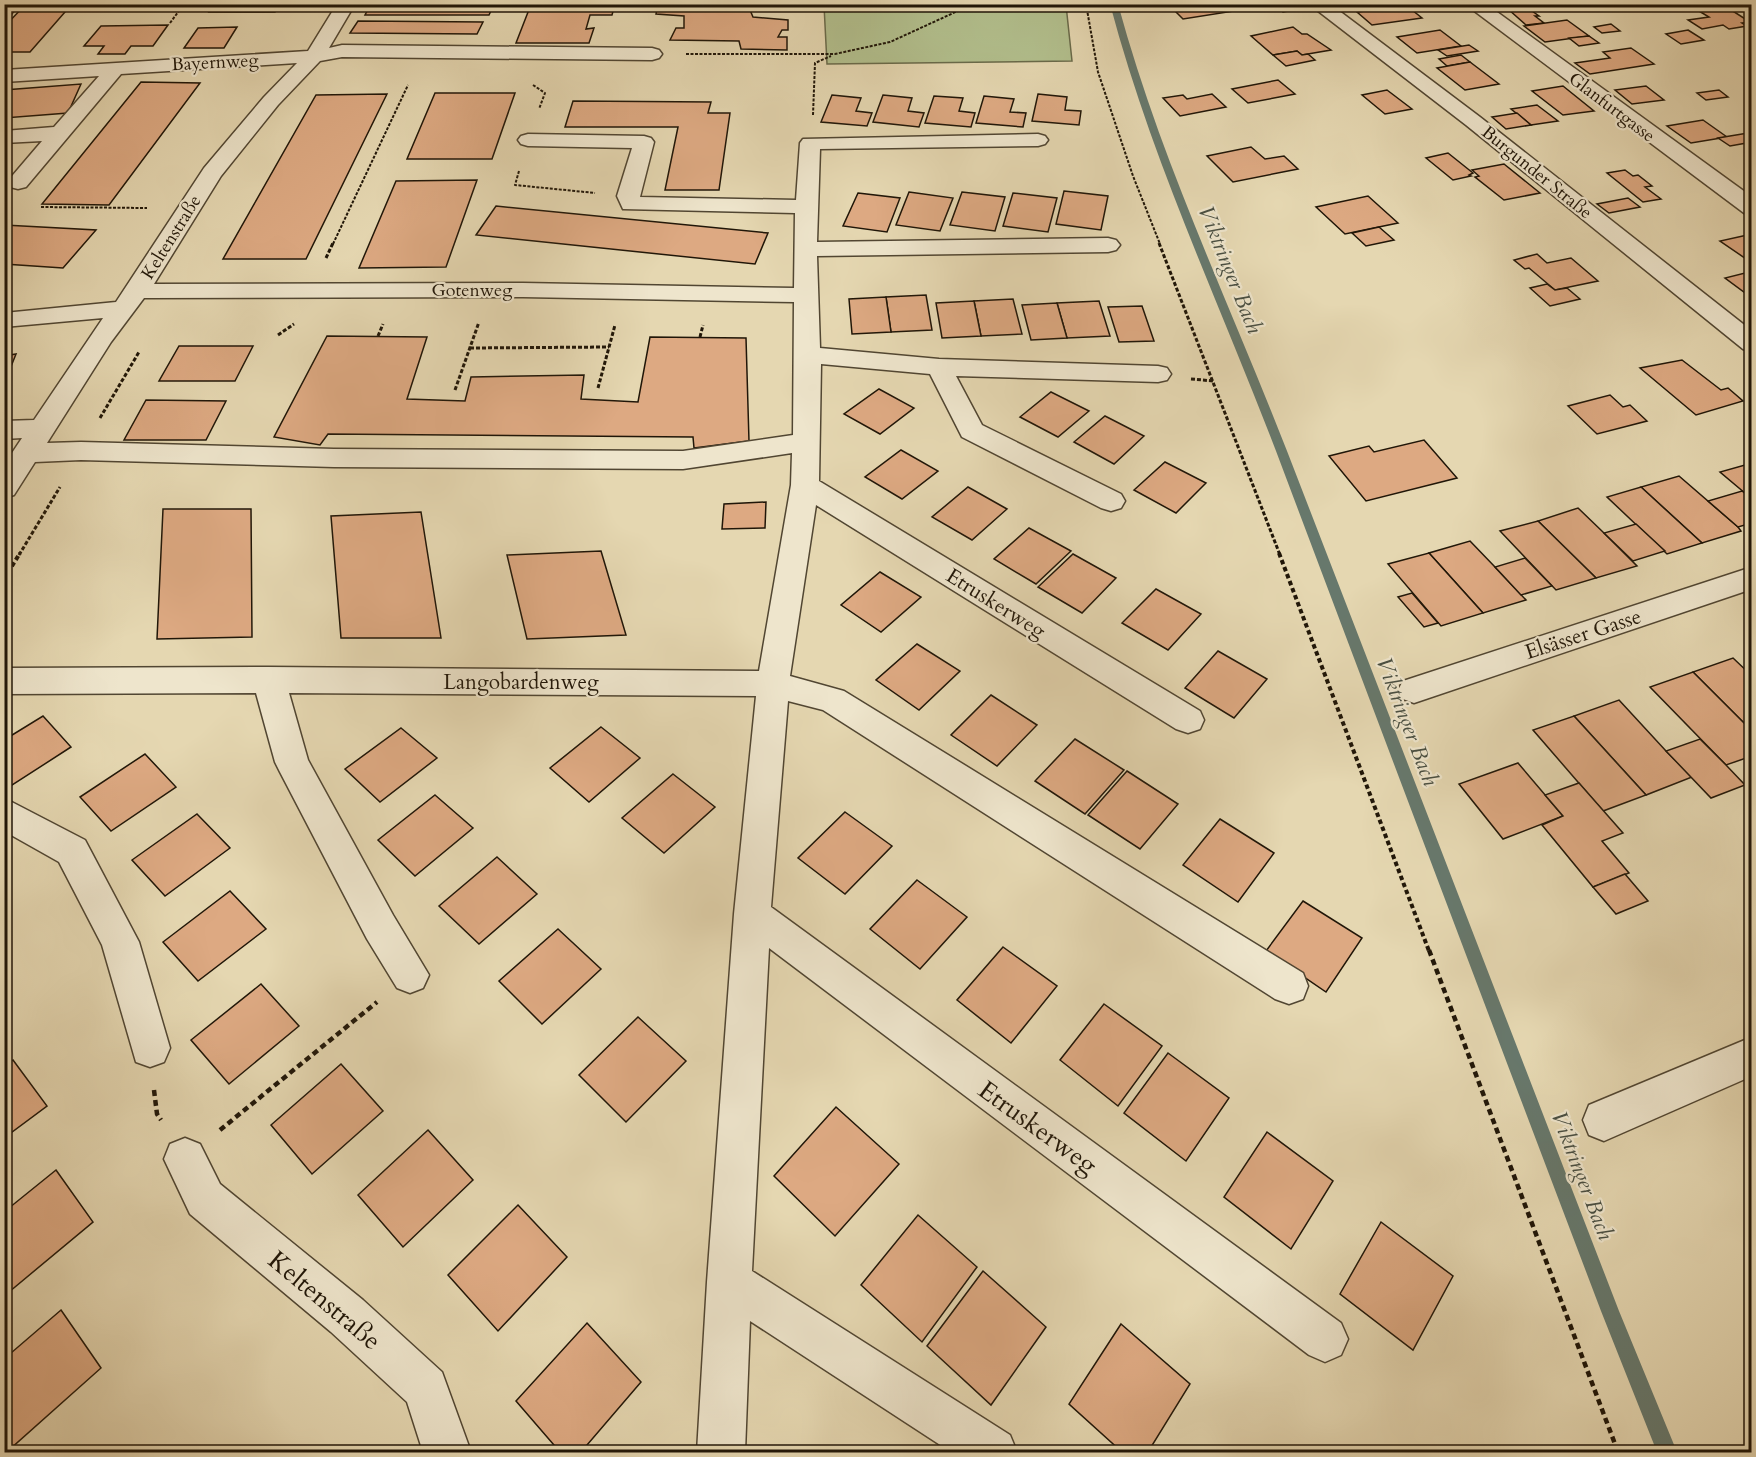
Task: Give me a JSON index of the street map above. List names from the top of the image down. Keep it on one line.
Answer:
{"streets":{"street":["Bayernweg","Glanfurtgasse","Burgunder Straße","Keltenstraße","Gotenweg","Etruskerweg","Elsässer Gasse","Langobardenweg"]},"crossings":[["Bayernweg","Keltenstraße"],["Keltenstraße","Gotenweg"]],"water":["Viktringer Bach"]}
